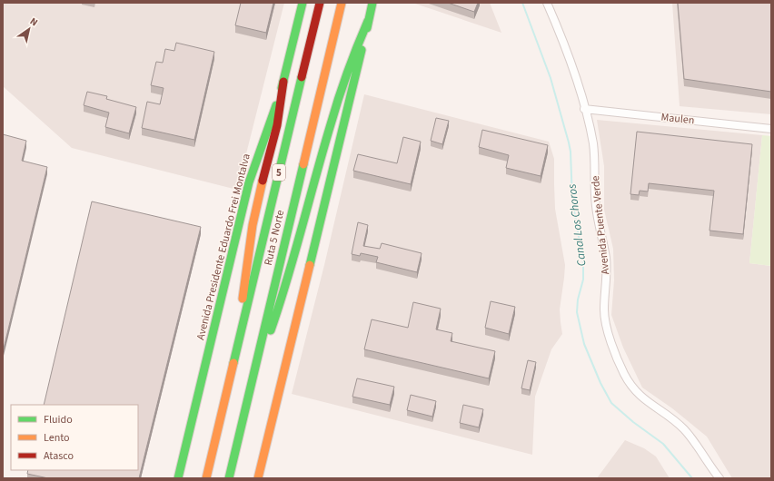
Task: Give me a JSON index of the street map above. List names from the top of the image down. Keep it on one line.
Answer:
{"streets":{"main road":["5","Ruta 5 Norte","Avenida Presidente Eduardo Frei Montalva"],"street":["Maulen","Avenida Puente Verde"]},"crossings":[["Maulen","Avenida Puente Verde"]],"water":["Canal Los Choros"],"legend":["Fluido","Lento","Atasco"],"north":"top right"}
